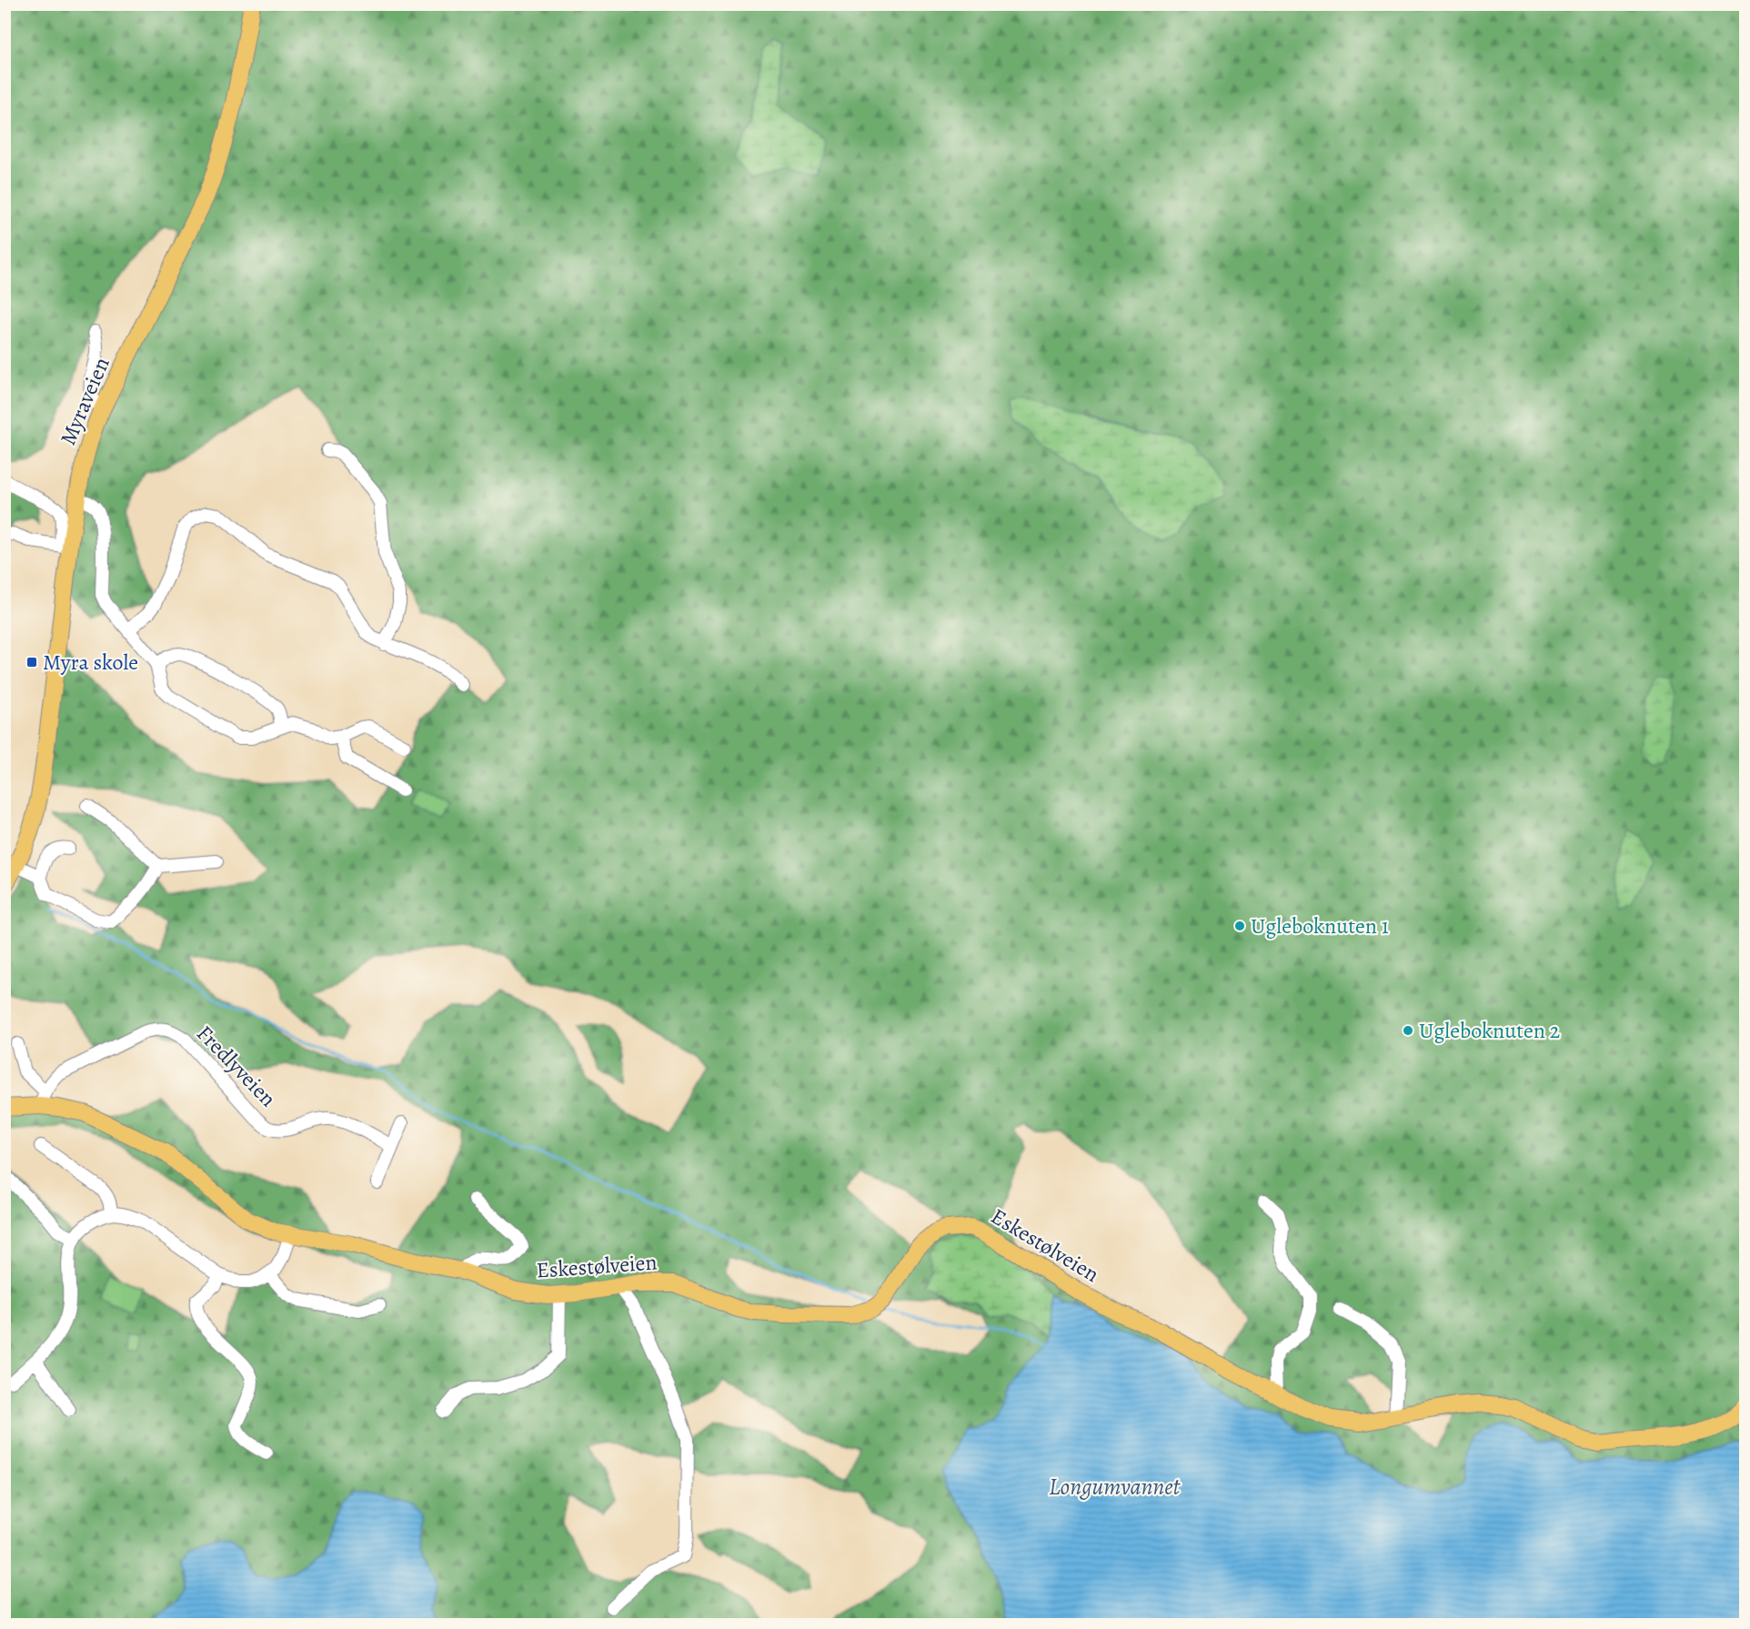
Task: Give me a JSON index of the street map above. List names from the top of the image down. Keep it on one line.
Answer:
{"streets":{"main road":["Myraveien","Eskestølveien"],"street":["Fredlyveien"]},"crossings":[["Fredlyveien","Eskestølveien"]],"water":["Longumvannet"],"places":{"transit":["Myra skole"],"other":["Ugleboknuten 1","Ugleboknuten 2"]}}
